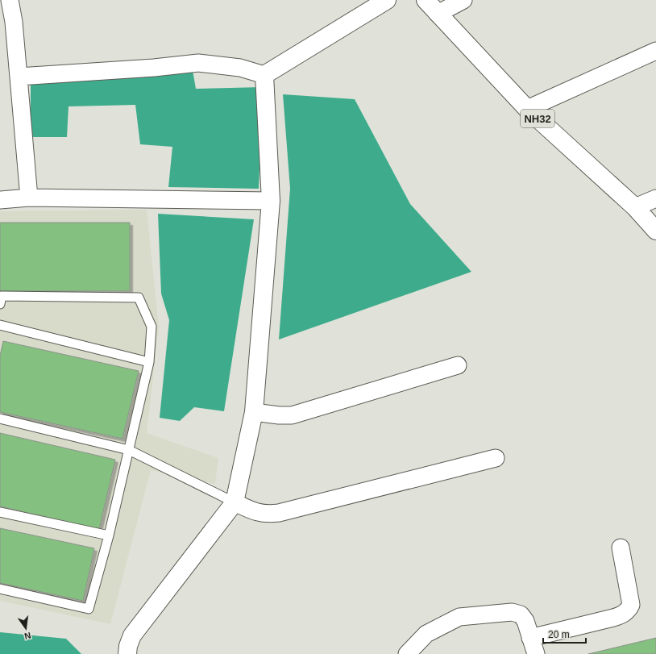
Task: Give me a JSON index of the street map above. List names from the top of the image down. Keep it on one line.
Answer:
{"streets":{"main road":["NH32"]},"scale_bar":"20 m","north":"bottom"}
